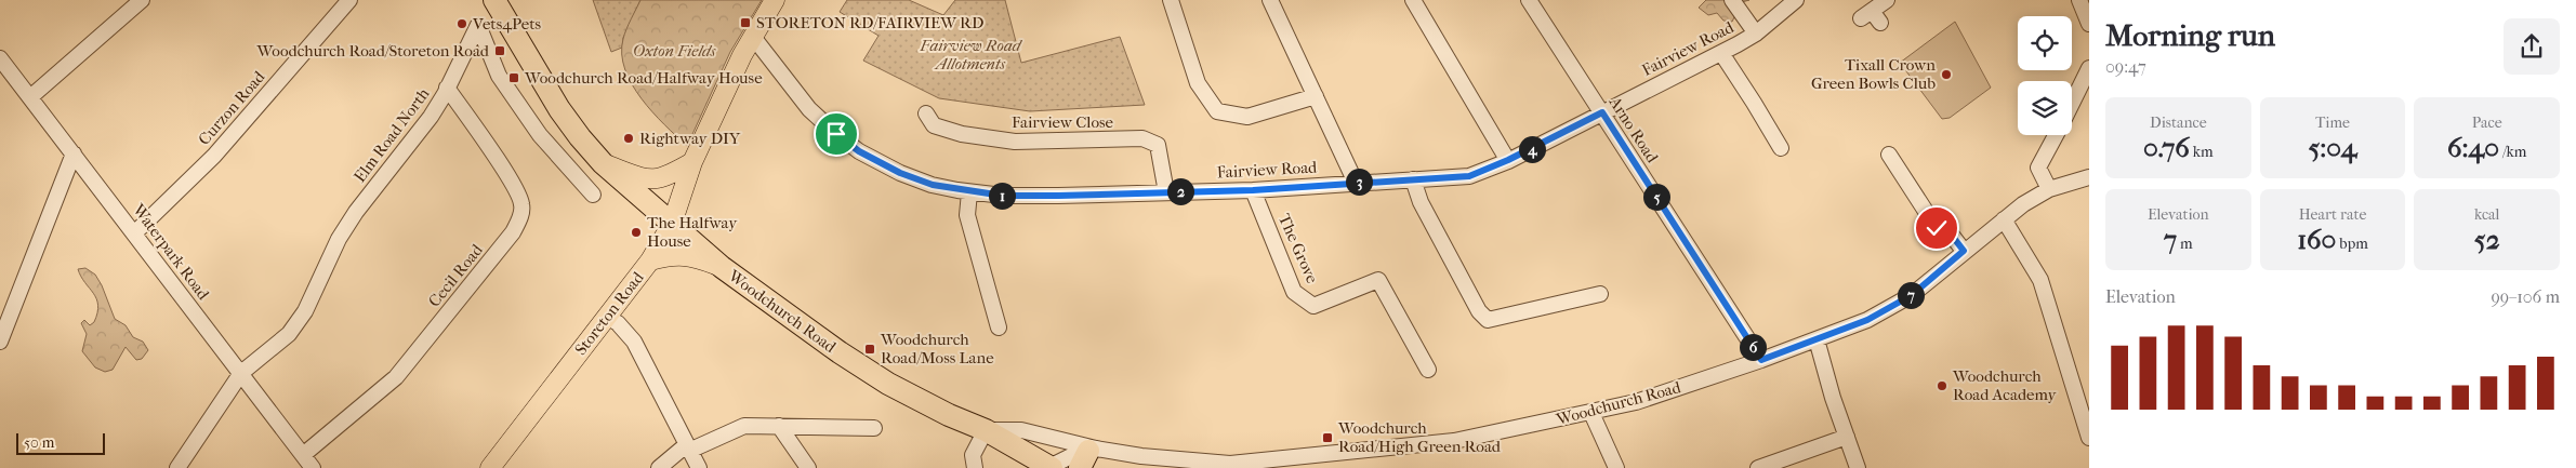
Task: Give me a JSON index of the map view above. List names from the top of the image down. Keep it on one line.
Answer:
{"streets":{"highway":["Woodchurch Road"],"main road":["Storeton Road"],"street":["Fairview Road","Curzon Road","Fairview Close","Arno Road","Elm Road North","The Grove","Waterpark Road","Cecil Road"]},"crossings":[["Fairview Road","Fairview Close"],["Fairview Road","Arno Road"],["Fairview Road","The Grove"],["Fairview Road","Storeton Road"],["Curzon Road","Waterpark Road"],["Arno Road","Woodchurch Road"],["Elm Road North","Waterpark Road"],["Elm Road North","Cecil Road"],["Waterpark Road","Cecil Road"],["Woodchurch Road","Storeton Road"]],"parks":["Fairview Road Allotments","Oxton Fields"],"places":{"transit":["STORETON RD/FAIRVIEW RD","Woodchurch Road/Storeton Road","Woodchurch Road/Halfway House","Woodchurch Road/Moss Lane","Woodchurch Road/High Green Road"],"other":["Vets4Pets","Tixall Crown Green Bowls Club","Rightway DIY","The Halfway House","Woodchurch Road Academy"]},"scale_bar":"50 m","page":{"heading":["Morning run","09:47"],"stats":[["Distance","0.76 km"],["Time","5:04"],["Pace","6:40 /km"],["Elevation","7 m"],["Heart rate","160 bpm"],["kcal","52"]],"pins":["4","3","2","1","5","7","6"],"chart":["Elevation","99–106 m"],"scale":"50 m"}}
